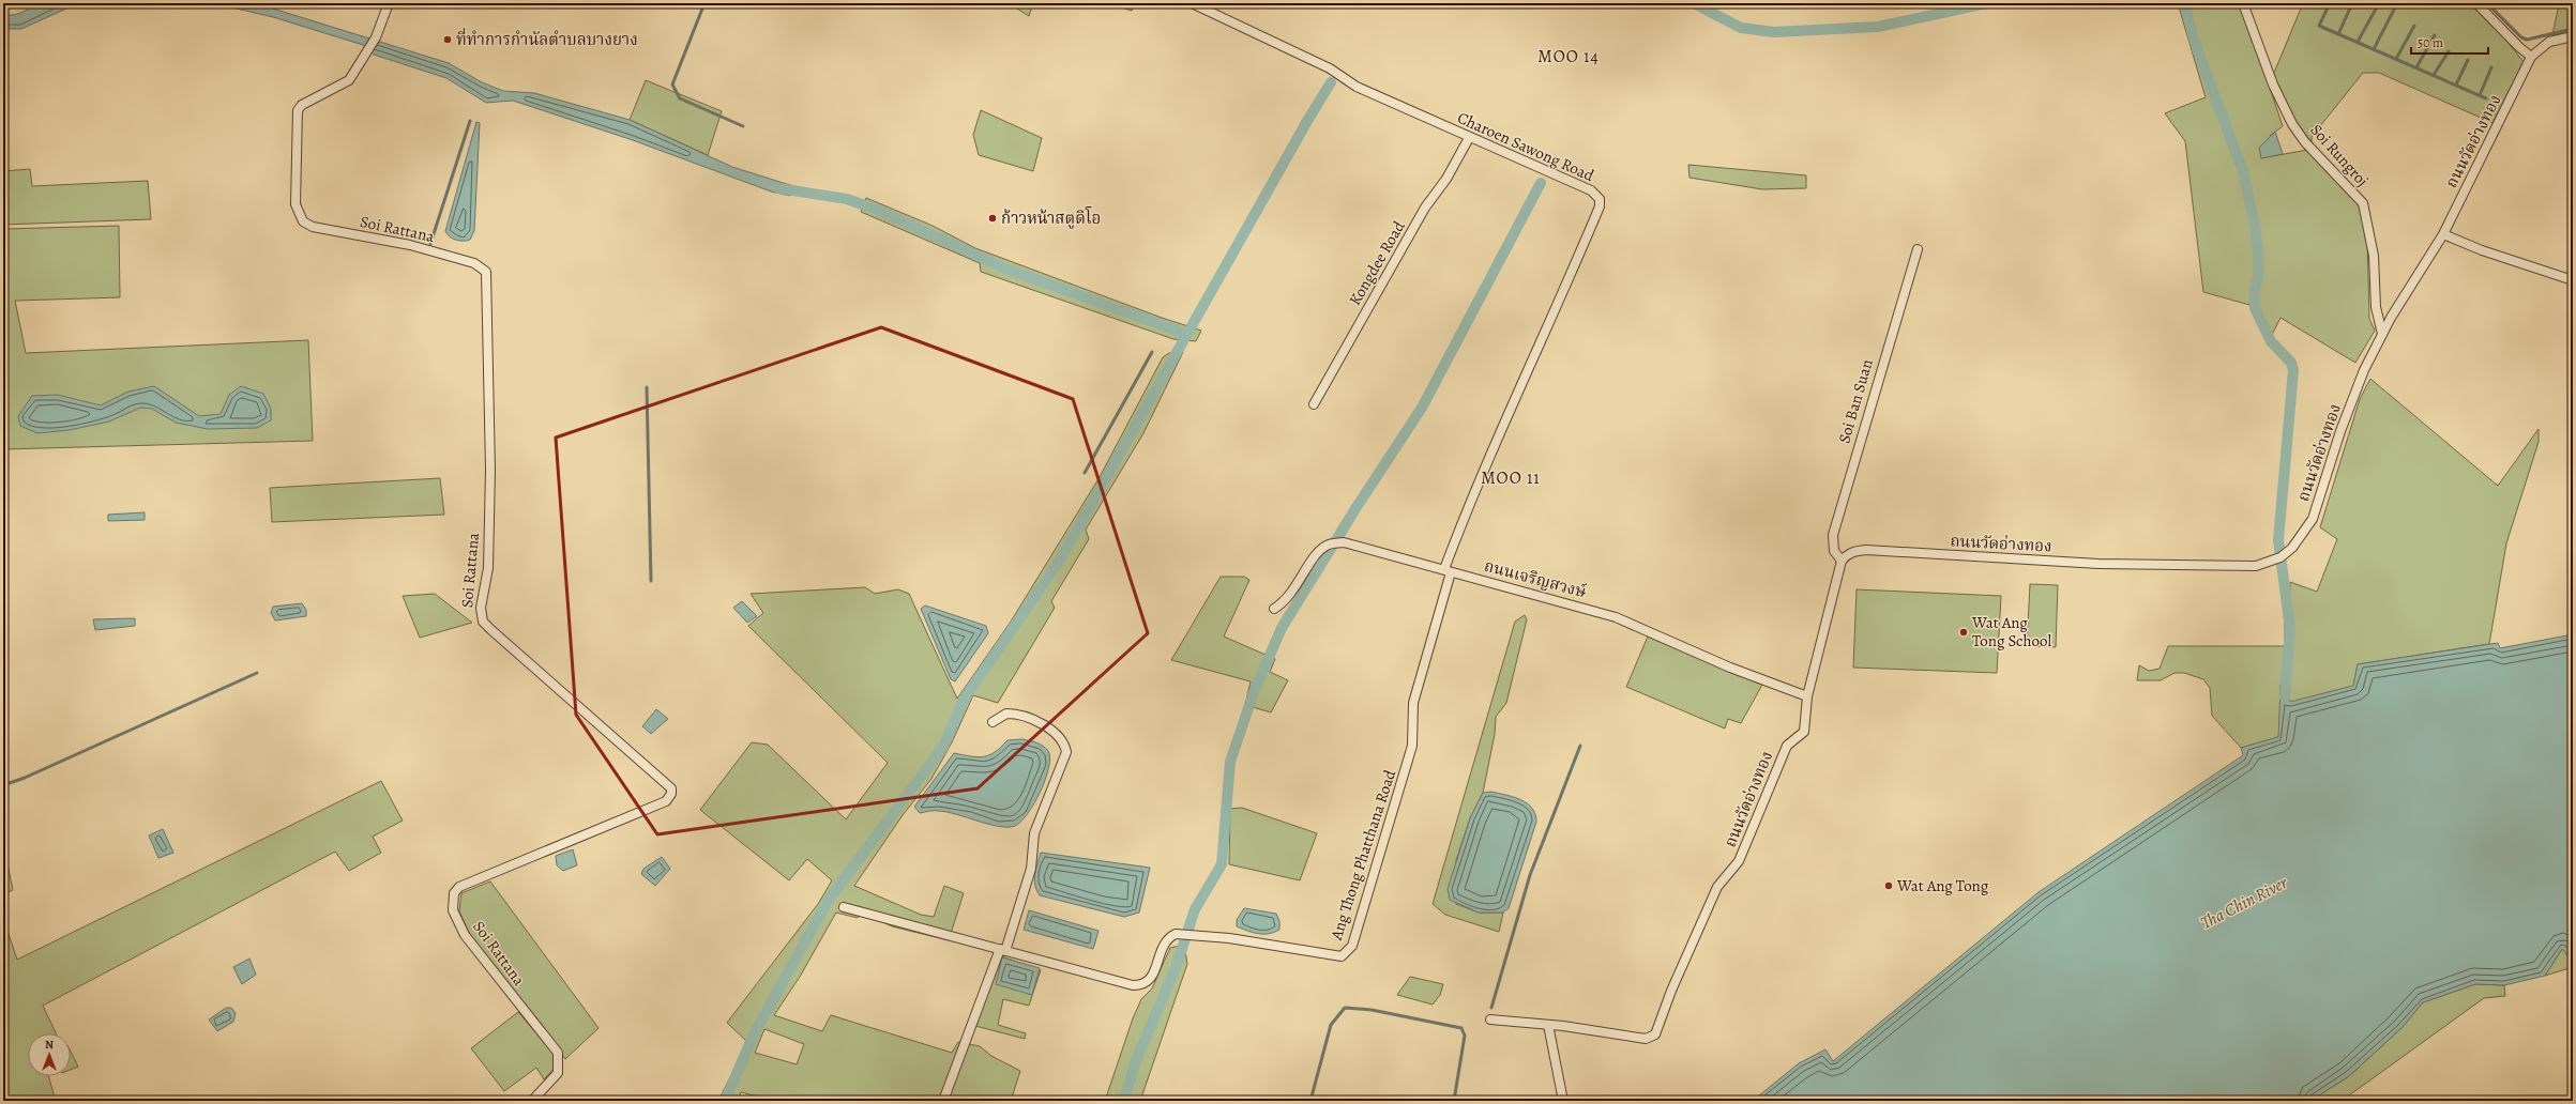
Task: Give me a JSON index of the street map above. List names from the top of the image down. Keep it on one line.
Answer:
{"streets":{"street":["ถนนวัดอ่างทอง","Charoen Sawong Road","Soi Rungroj","Soi Rattana","Kongdee Road","Soi Ban Suan","ถนนเจริญสวงษ์","Ang Thong Phatthana Road"]},"crossings":[["ถนนวัดอ่างทอง","Soi Rungroj"],["ถนนวัดอ่างทอง","Soi Ban Suan"],["ถนนวัดอ่างทอง","ถนนเจริญสวงษ์"],["Charoen Sawong Road","Kongdee Road"],["Charoen Sawong Road","ถนนเจริญสวงษ์"],["Charoen Sawong Road","Ang Thong Phatthana Road"],["ถนนเจริญสวงษ์","Ang Thong Phatthana Road"]],"districts":["MOO 14","MOO 11"],"water":["Tha Chin River"],"places":["ที่ทำการกำนัลตำบลบางยาง","ก้าวหน้าสตูดิโอ","Wat Ang Tong School","Wat Ang Tong"],"scale_bar":"50 m","north":"top"}
